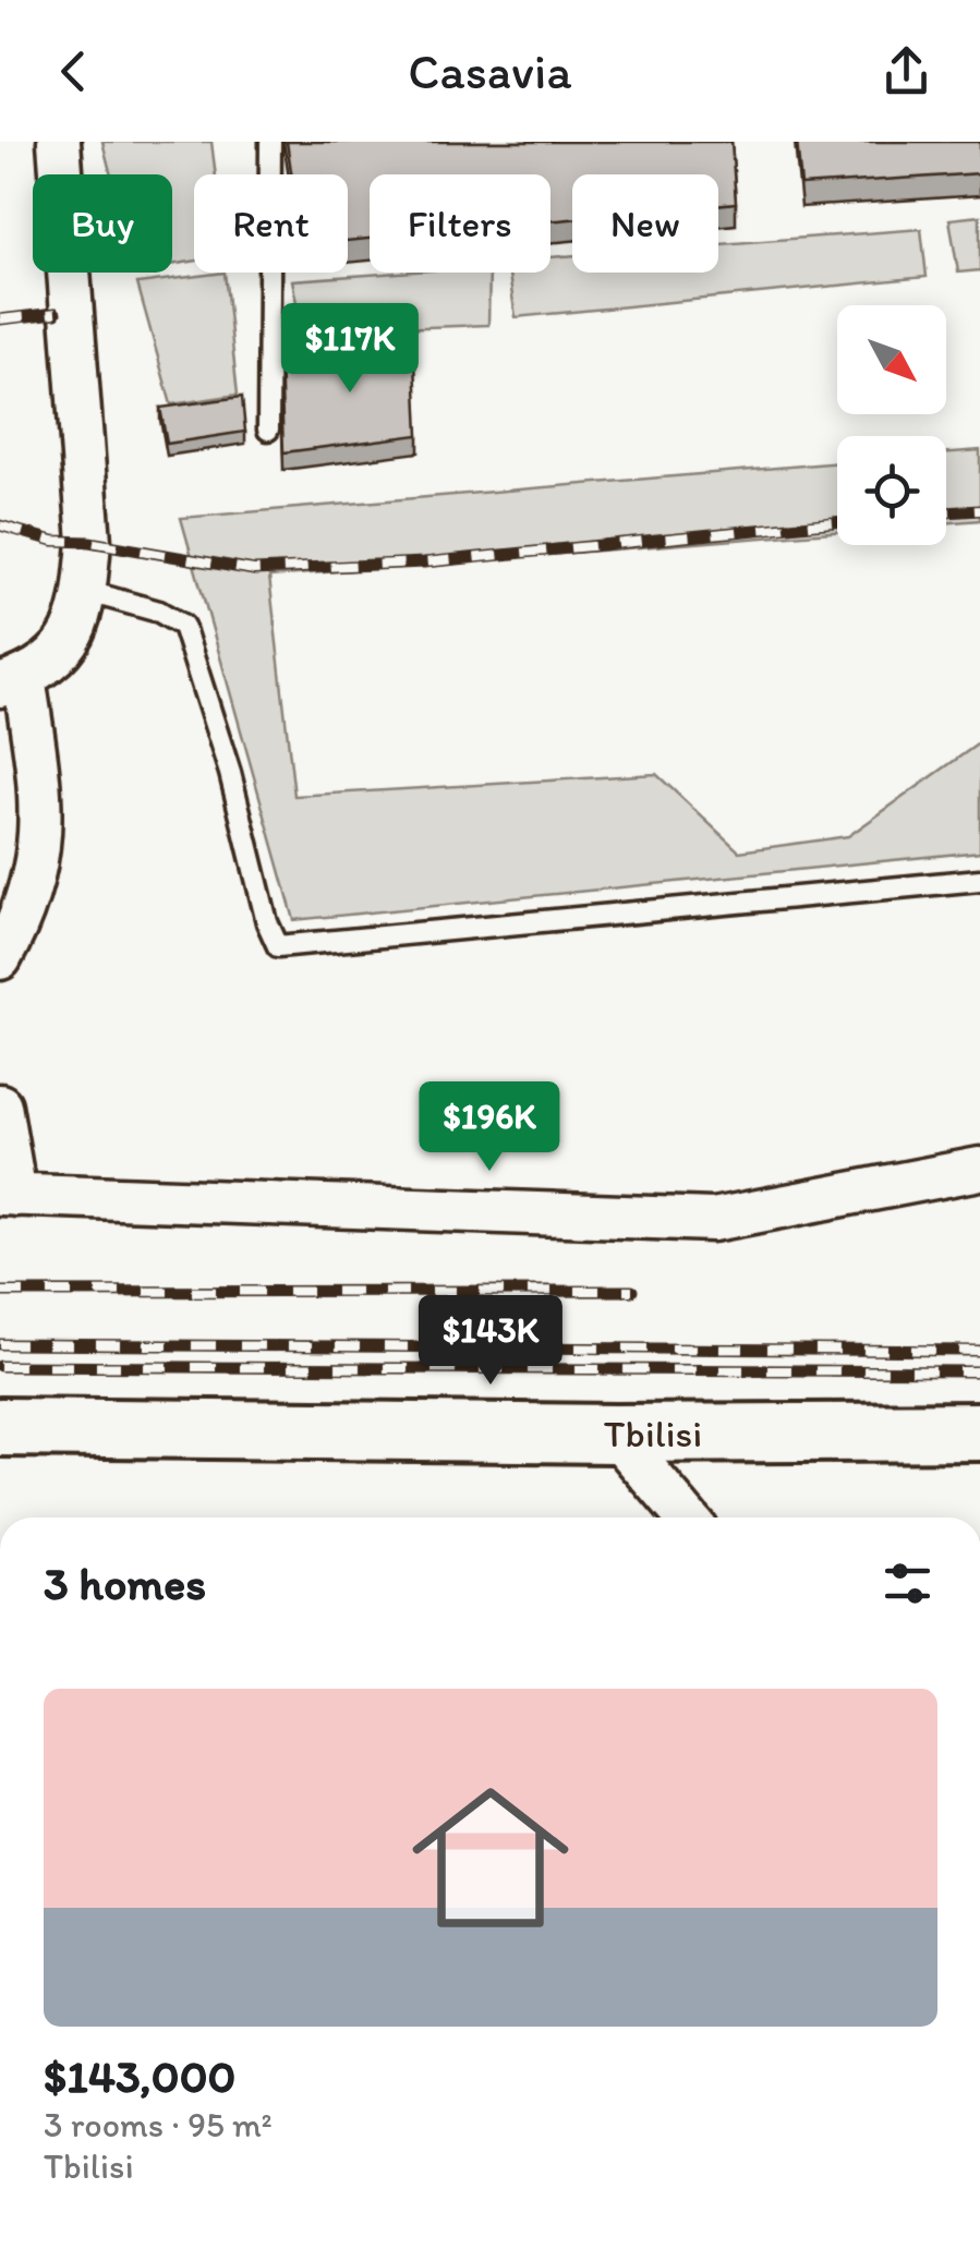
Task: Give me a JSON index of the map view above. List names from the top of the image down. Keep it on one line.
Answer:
{"streets":{"main road":["Tbilisi"]},"north":"bottom right","page":{"header":"Casavia","chip":["Buy","Rent","Filters","New"],"price":["$117K","$196K","$143K"],"heading":"3 homes","list":[{"name":"$143,000","note":"3 rooms · 95 m² · Tbilisi"}]}}
